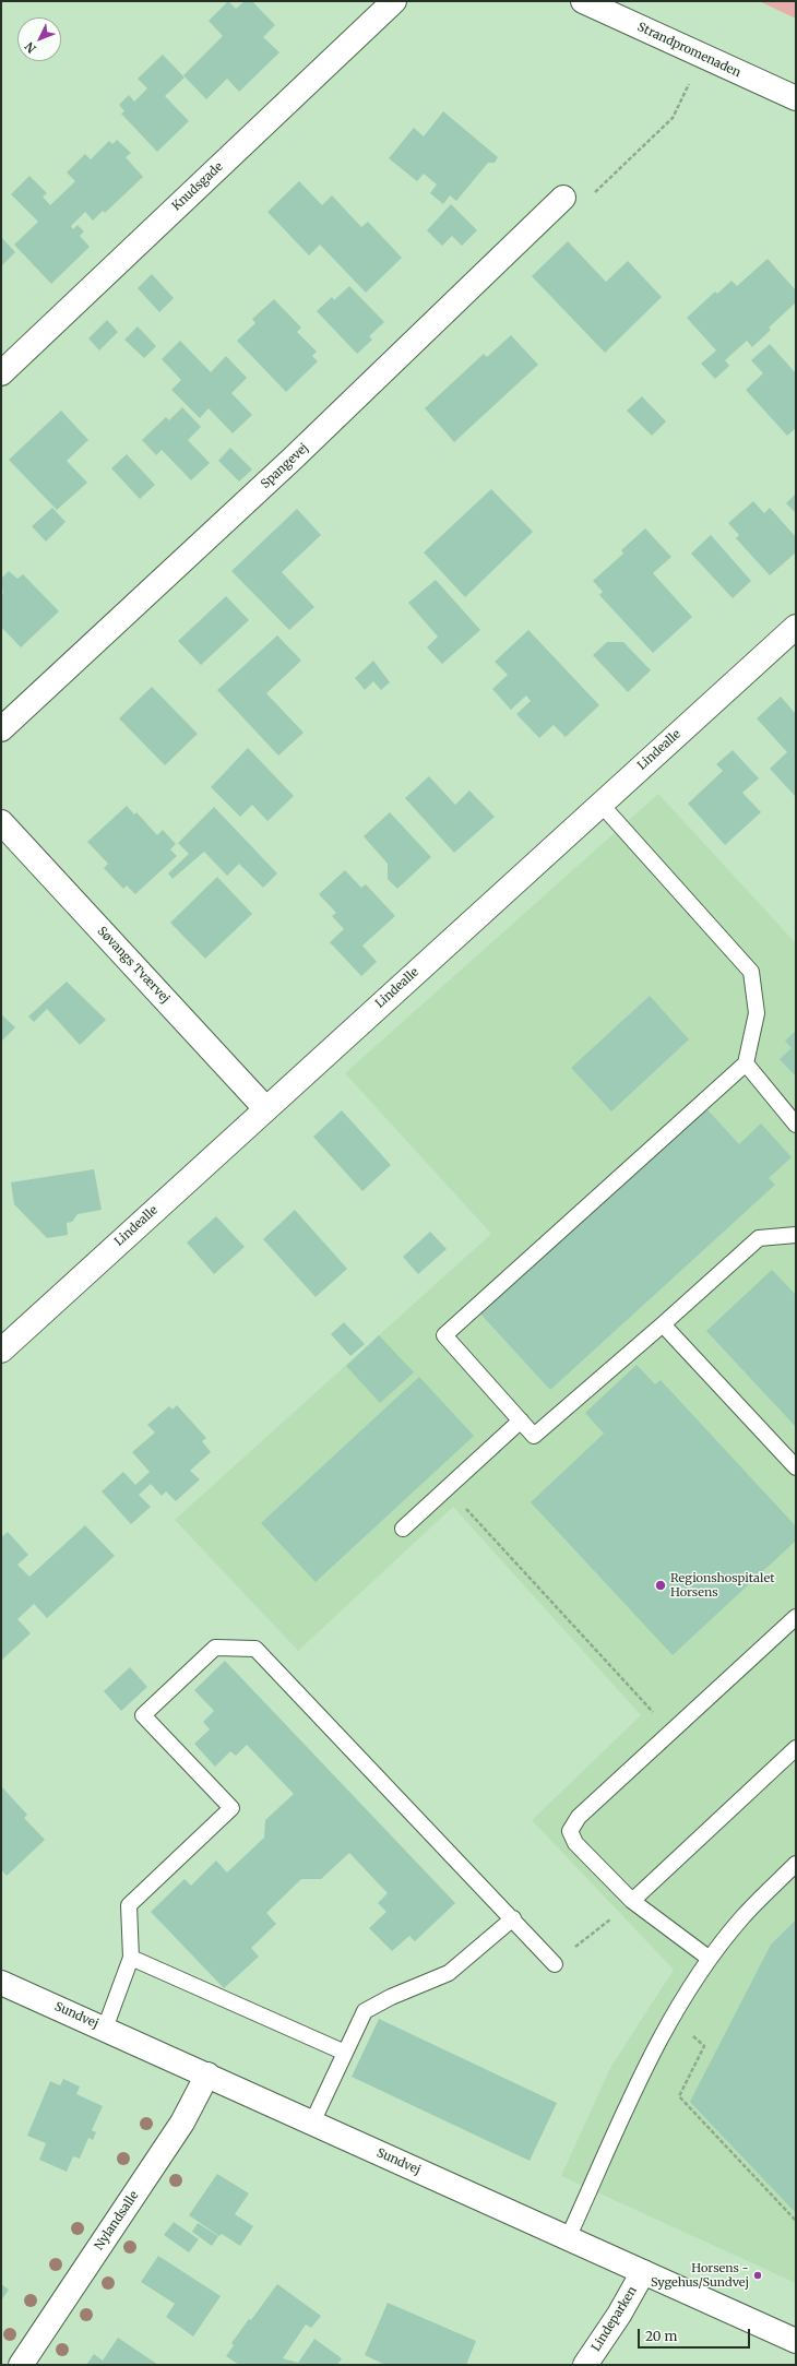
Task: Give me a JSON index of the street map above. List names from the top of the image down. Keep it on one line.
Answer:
{"streets":{"street":["Strandpromenaden","Knudsgade","Spangevej","Lindealle","Søvangs Tværvej","Sundvej","Nylandsalle","Lindeparken"]},"crossings":[["Lindealle","Søvangs Tværvej"],["Sundvej","Nylandsalle"],["Sundvej","Lindeparken"]],"places":["Regionshospitalet Horsens","Horsens - Sygehus/Sundvej"],"scale_bar":"20 m","north":"bottom left"}
